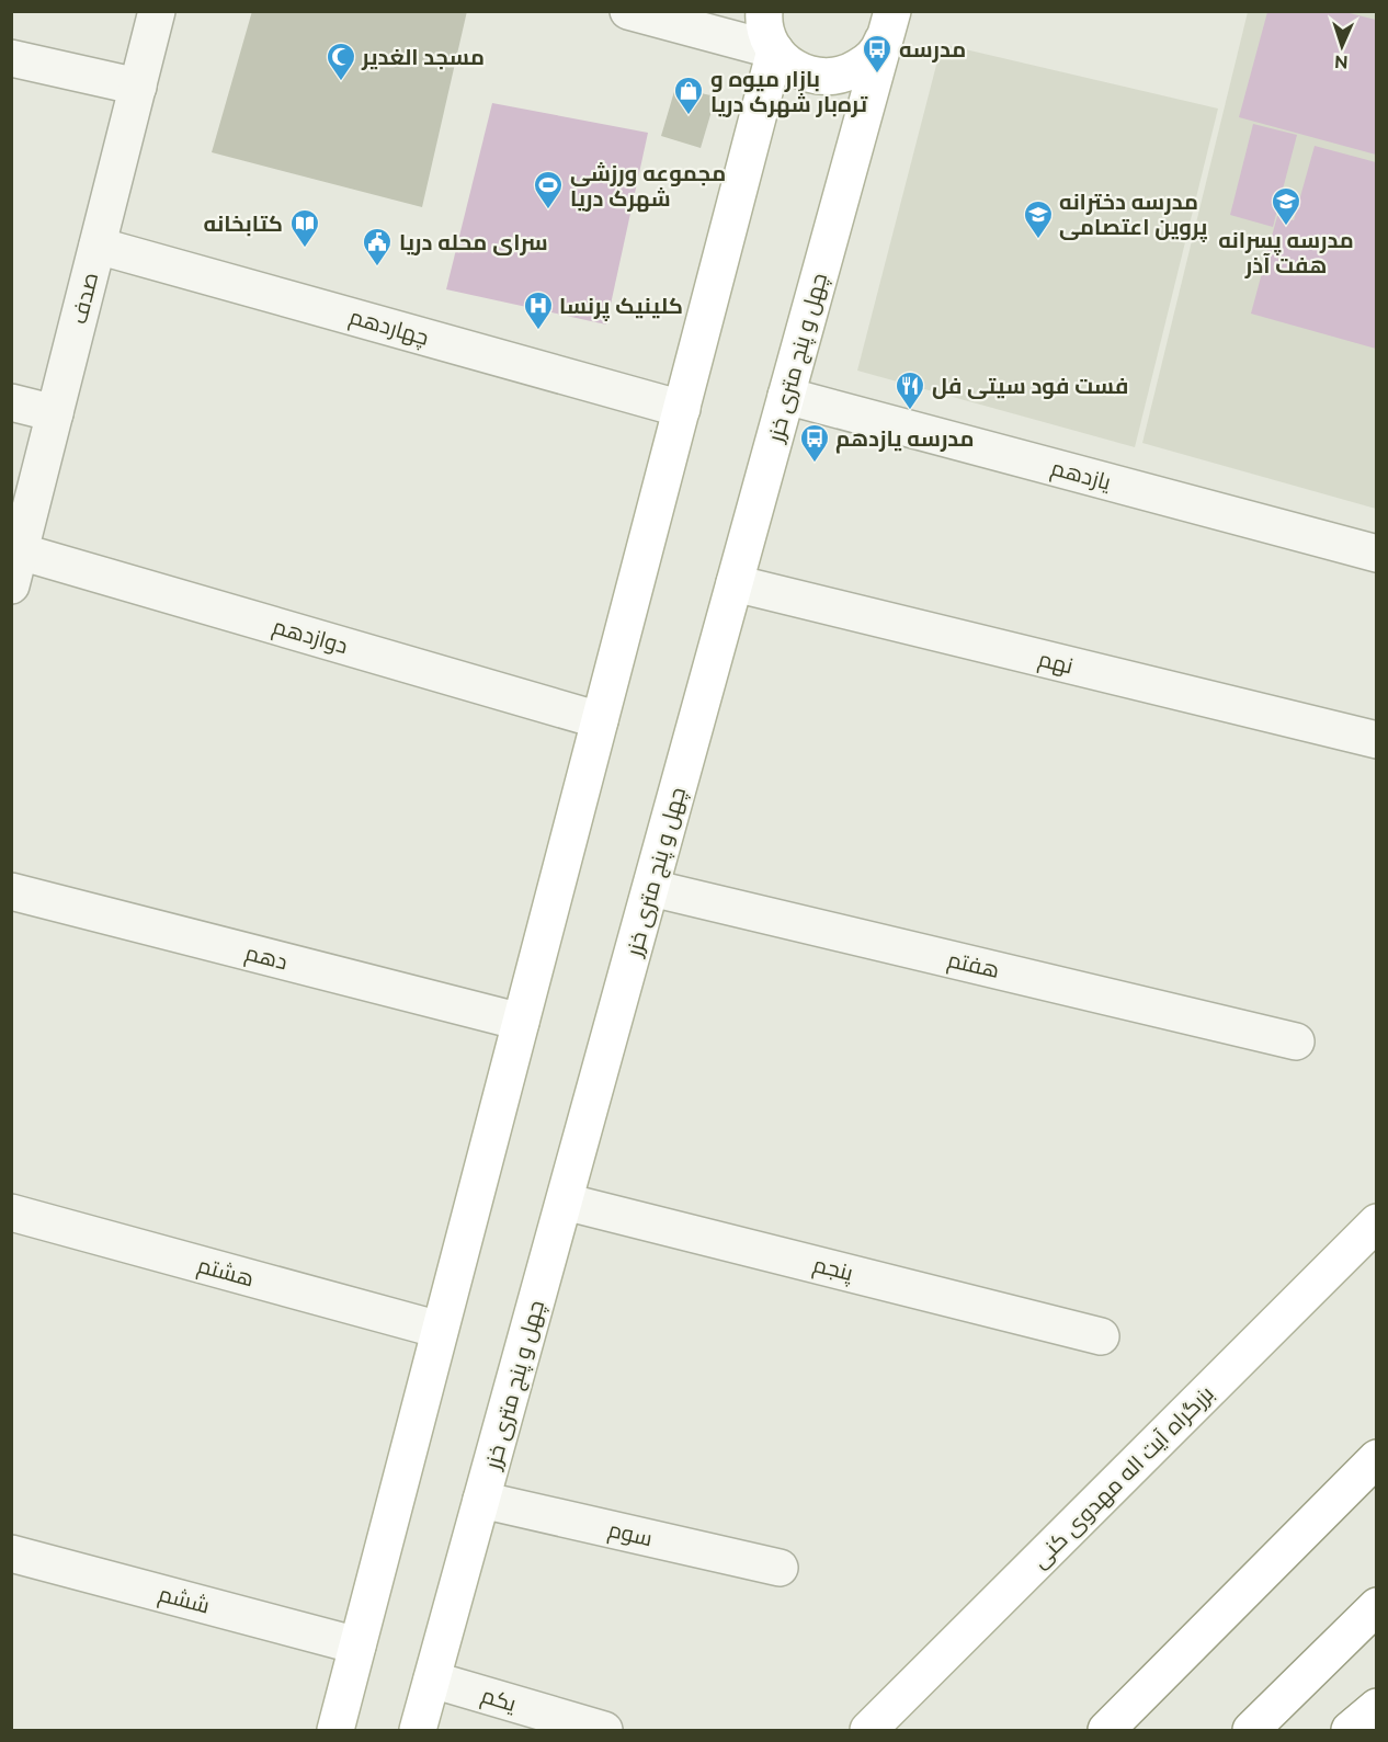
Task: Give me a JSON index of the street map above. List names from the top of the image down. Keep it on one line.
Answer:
{"streets":{"main road":["چهل و پنج متری خزر","بزرگراه آیت اله مهدوی کنی"],"street":["صدف","چهاردهم","یازدهم","دوازدهم","نهم","دهم","هفتم","پنجم","هشتم","سوم","ششم","یکم"]},"crossings":[["صدف","چهاردهم"],["صدف","دوازدهم"],["چهل و پنج متری خزر","یازدهم"],["چهل و پنج متری خزر","نهم"],["چهل و پنج متری خزر","هفتم"],["چهل و پنج متری خزر","پنجم"],["چهل و پنج متری خزر","سوم"],["چهل و پنج متری خزر","یکم"]],"places":{"bus stop":["مدرسه","مدرسه یازدهم"],"mosque":["مسجد الغدیر"],"shop":["بازار میوه و تره‌بار شهرک دریا"],"sports":["مجموعه ورزشی شهرک دریا"],"school or university":["مدرسه پسرانه هفت آذر","مدرسه دخترانه پروین اعتصامی"],"library":["کتابخانه"],"public building":["سرای محله دریا"],"hospital":["کلینیک پرنسا"],"restaurant":["فست فود سیتی فل"]},"north":"bottom"}
